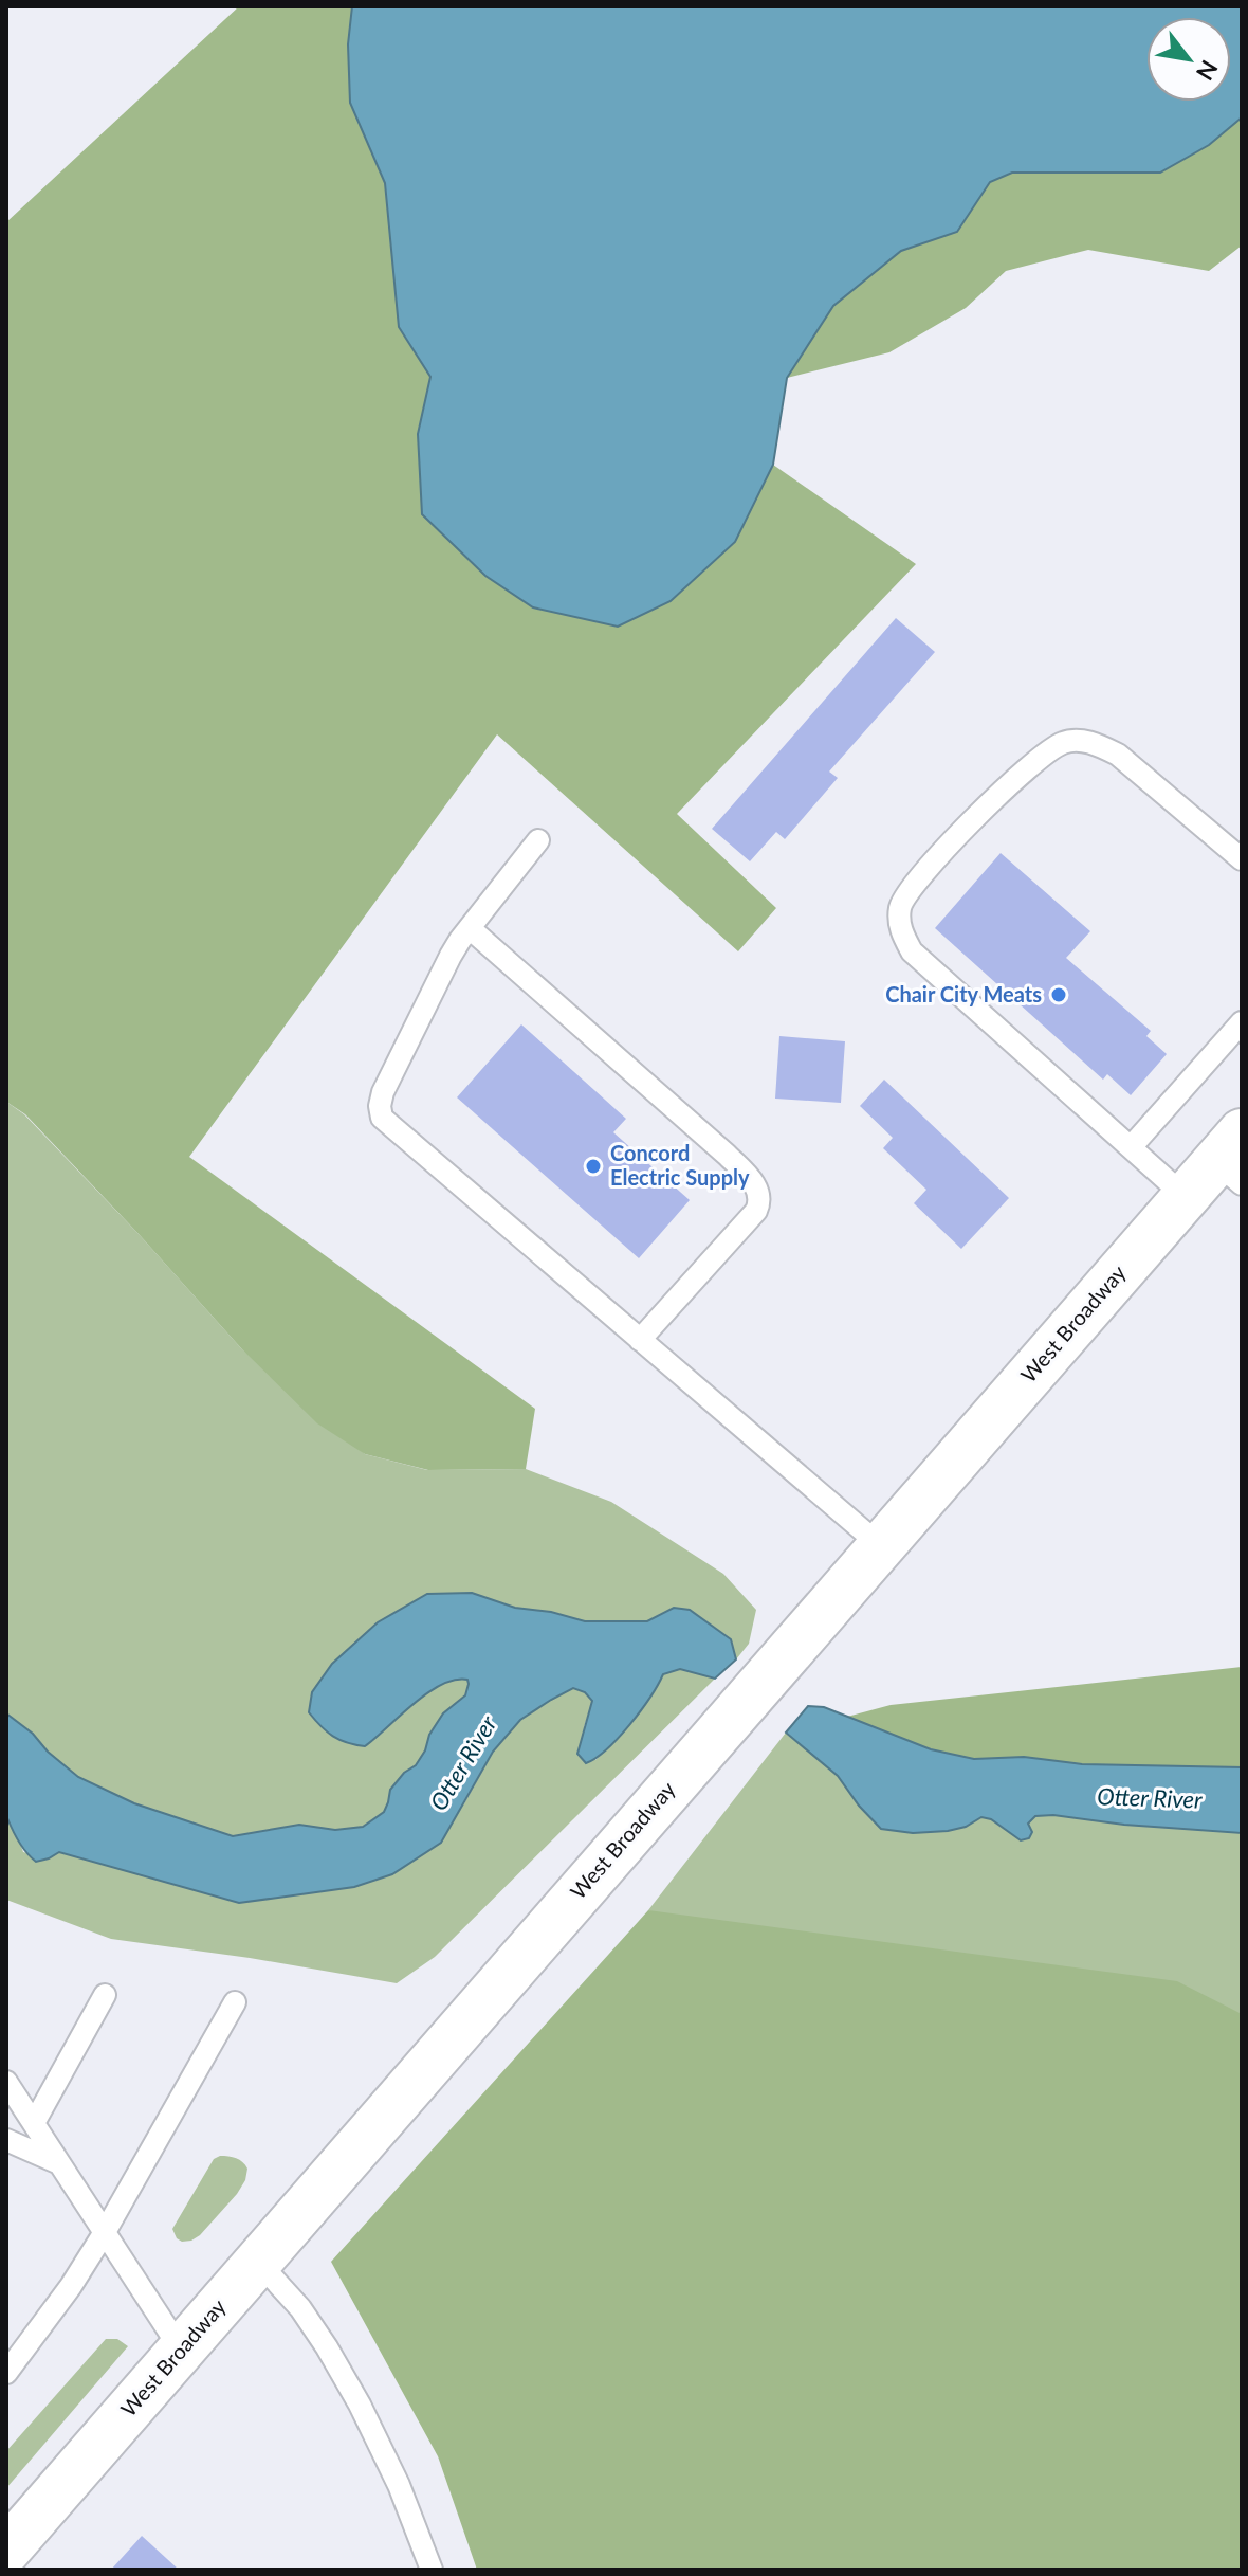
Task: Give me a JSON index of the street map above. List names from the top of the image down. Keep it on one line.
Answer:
{"streets":{"main road":["West Broadway"]},"water":["Otter River"],"places":["Chair City Meats","Concord Electric Supply"],"north":"bottom right"}
